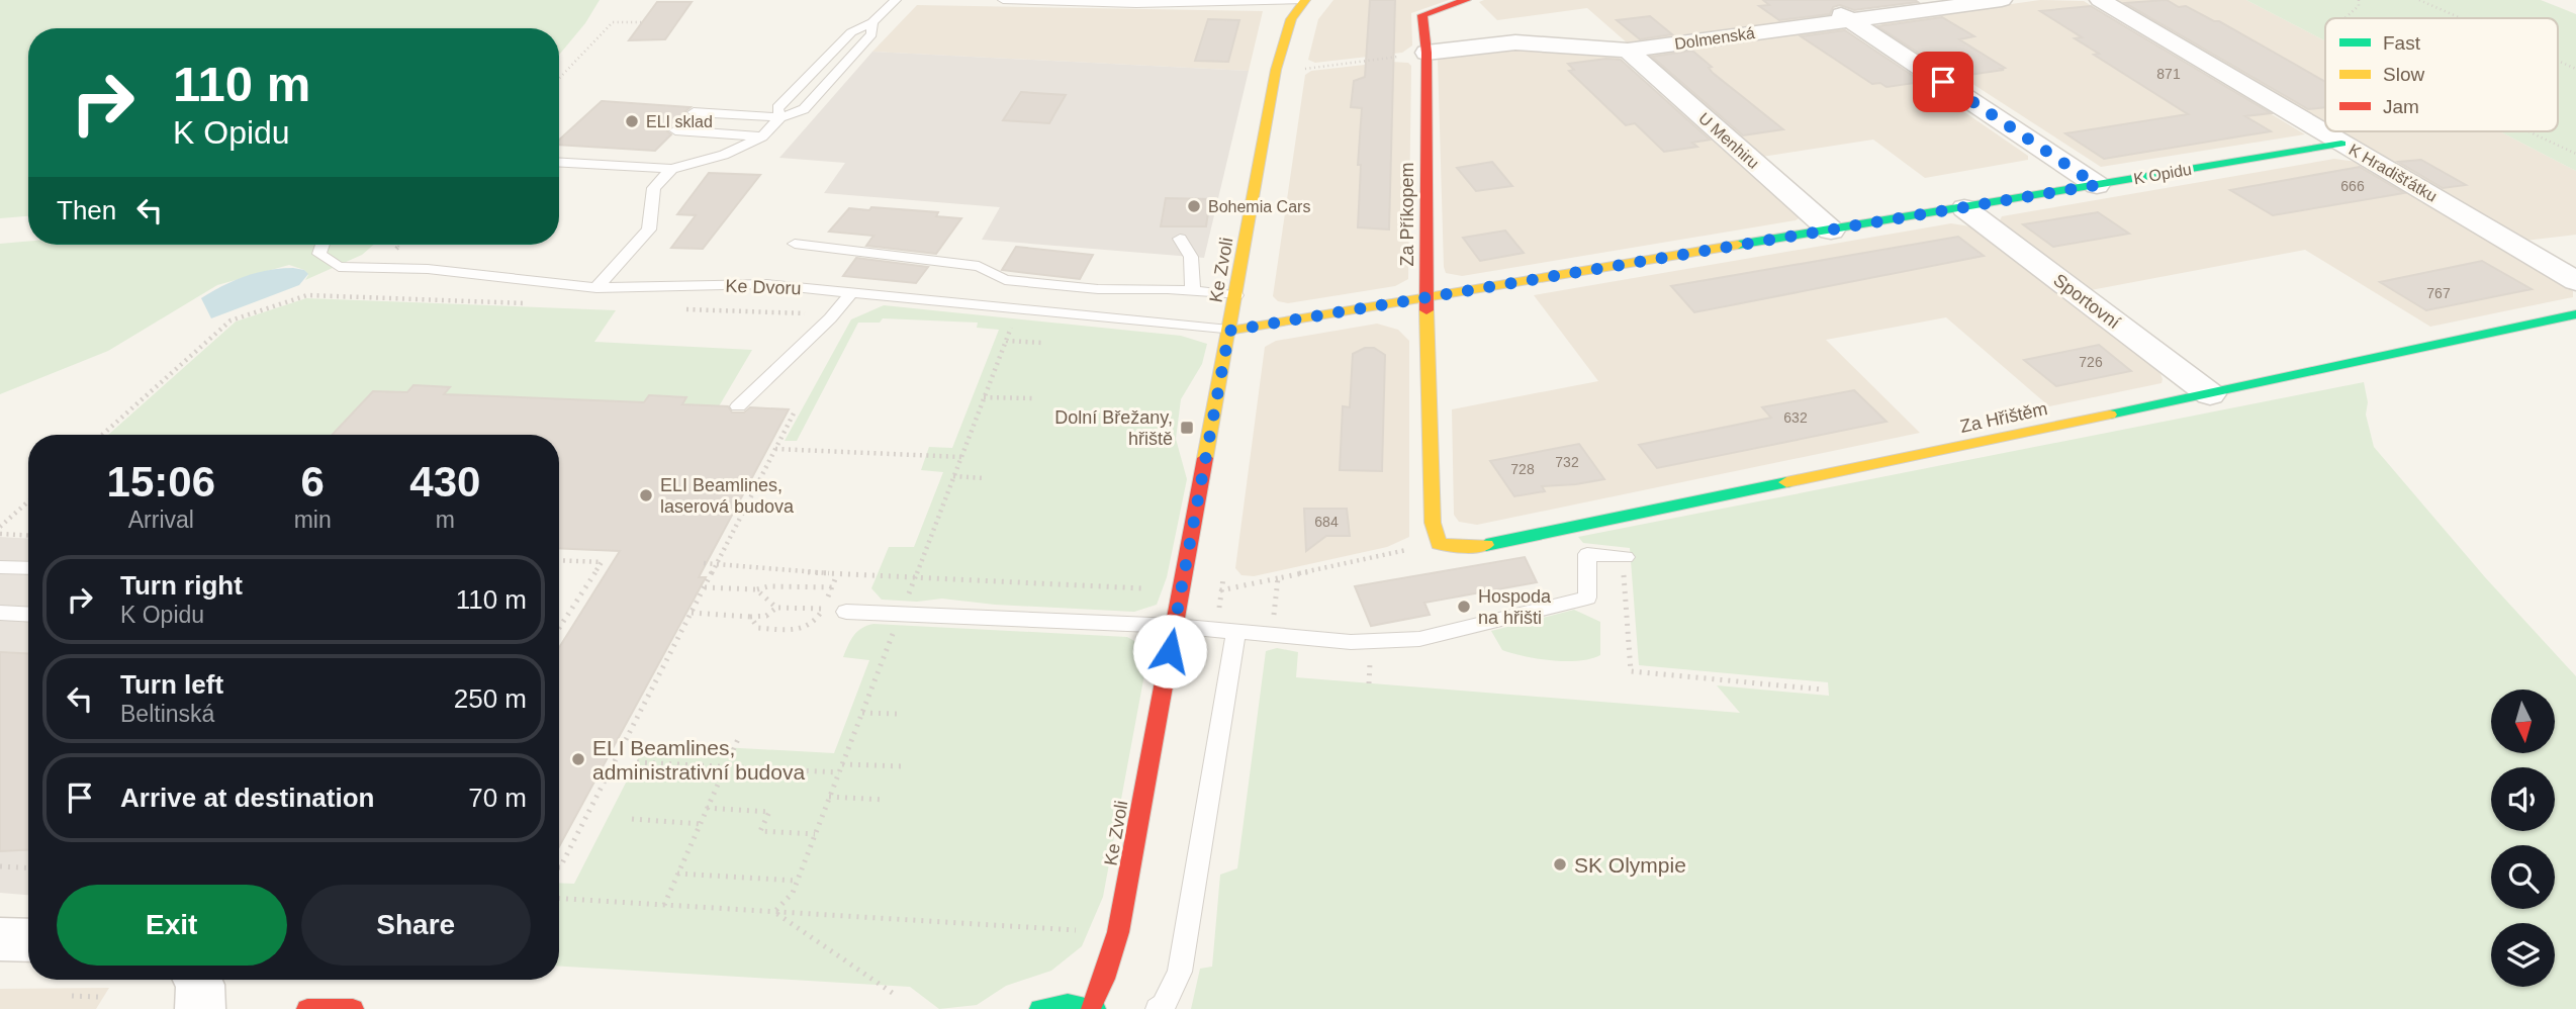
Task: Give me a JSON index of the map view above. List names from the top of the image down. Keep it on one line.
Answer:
{"streets":{"street":["Dolmenská","U Menhiru","K Hradišťátku","K Opidu","Za Příkopem","Ke Zvoli","Sportovní","Za Hřištěm"],"lane":["Ke Dvoru"]},"crossings":[["Dolmenská","U Menhiru"],["Dolmenská","Za Příkopem"],["U Menhiru","K Opidu"],["K Hradišťátku","K Opidu"],["K Opidu","Za Příkopem"],["K Opidu","Ke Zvoli"],["K Opidu","Ke Dvoru"],["K Opidu","Sportovní"],["Za Příkopem","Za Hřištěm"],["Ke Zvoli","Ke Dvoru"],["Sportovní","Za Hřištěm"]],"places":{"other":["ELI sklad","Bohemia Cars","ELI Beamlines, laserová budova","Hospoda na hřišti","ELI Beamlines, administrativní budova","SK Olympie"],"transit":["Dolní Břežany, hřiště"]},"house_numbers":["871","666","767","726","632","732","728","684"],"legend":["Fast","Slow","Jam"],"north":"bottom","page":{"turn":["110 m","K Opidu"],"then":"Then","eta":["15:06","Arrival","6","min","430","m"],"list":[{"name":"Turn right","note":"K Opidu","value":"110 m"},{"name":"Turn left","note":"Beltinská","value":"250 m"},{"name":"Arrive at destination","value":"70 m"}],"buttons":["Exit","Share"]}}
